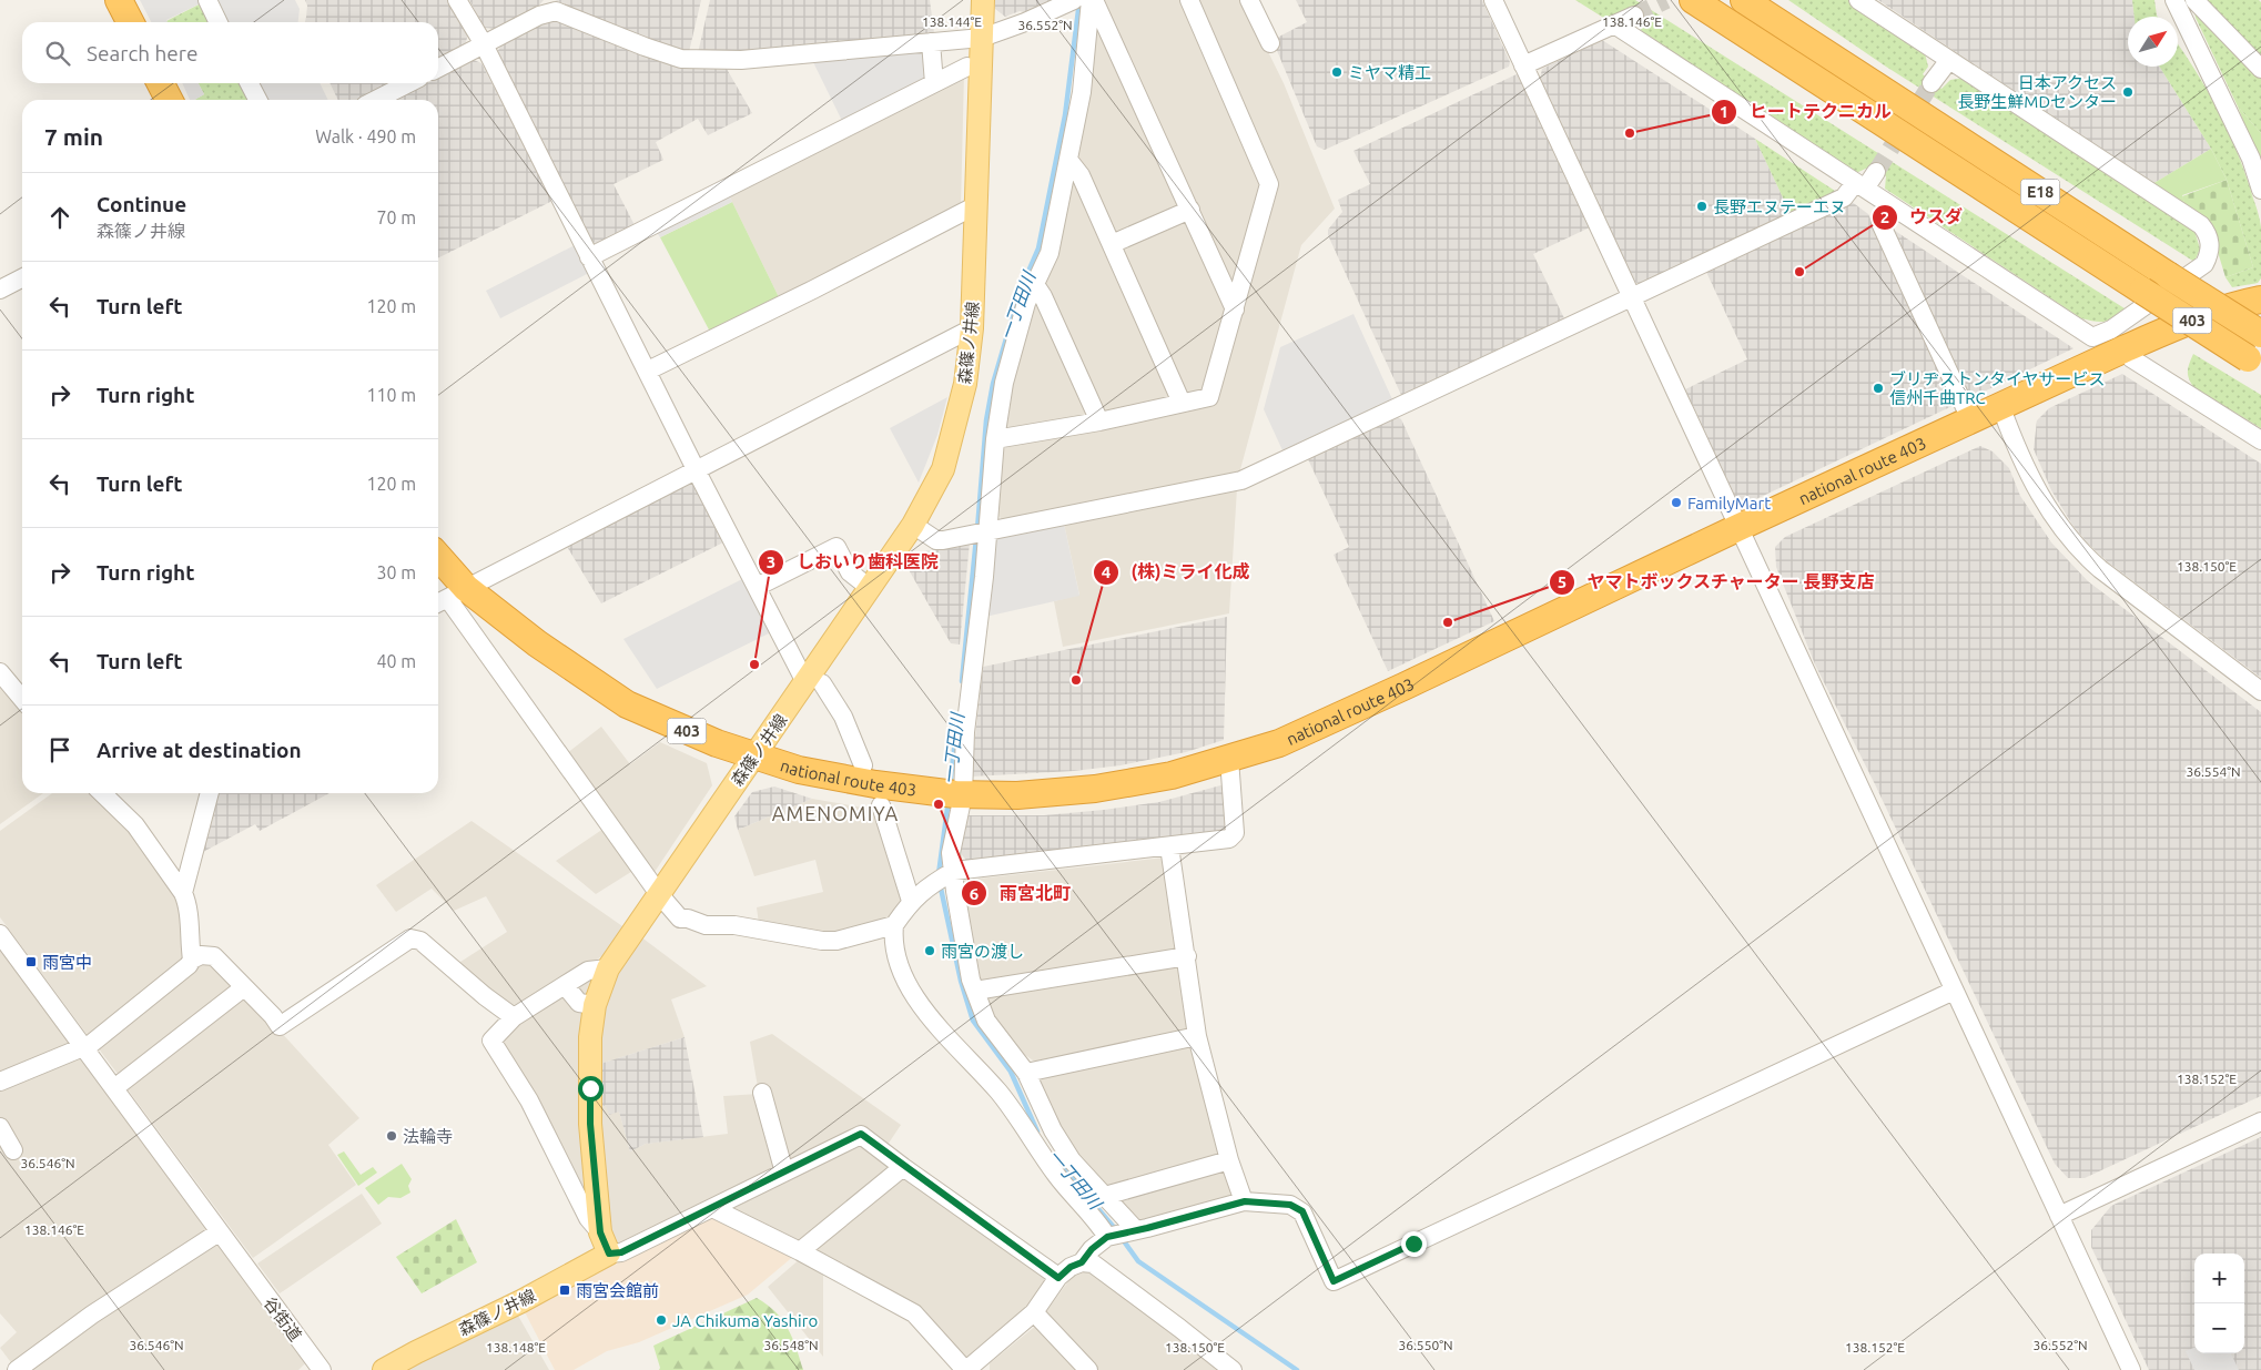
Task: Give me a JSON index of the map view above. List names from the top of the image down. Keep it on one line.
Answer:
{"streets":{"highway":["E18","403","national route 403"],"main road":["森篠ノ井線"],"street":["谷街道"]},"crossings":[["森篠ノ井線","national route 403"]],"districts":["AMENOMIYA"],"water":["一丁田川"],"places":{"other":["ミヤマ精工","日本アクセス 長野生鮮MDセンター","ヒートテクニカル","長野エヌテーエヌ","ウスダ","ブリヂストンタイヤサービス 信州千曲TRC","FamilyMart","ヤマトボックスチャーター 長野支店","しおいり歯科医院","(株)ミライ化成","雨宮北町","雨宮の渡し","法輪寺","JA Chikuma Yashiro"],"transit":["雨宮中","雨宮会館前"]},"north":"top right","page":{"search":"Search here","heading":["7 min","Walk · 490 m"],"list":[["Continue","森篠ノ井線","70 m"],["Turn left","120 m"],["Turn right","110 m"],["Turn left","120 m"],["Turn right","30 m"],["Turn left","40 m"],"Arrive at destination"],"map_buttons":["+","−"]},"coordinates":["138.144°E","138.146°E","36.552°N","138.150°E","36.554°N","138.152°E","36.546°N","36.548°N","36.550°N","138.148°E"]}
